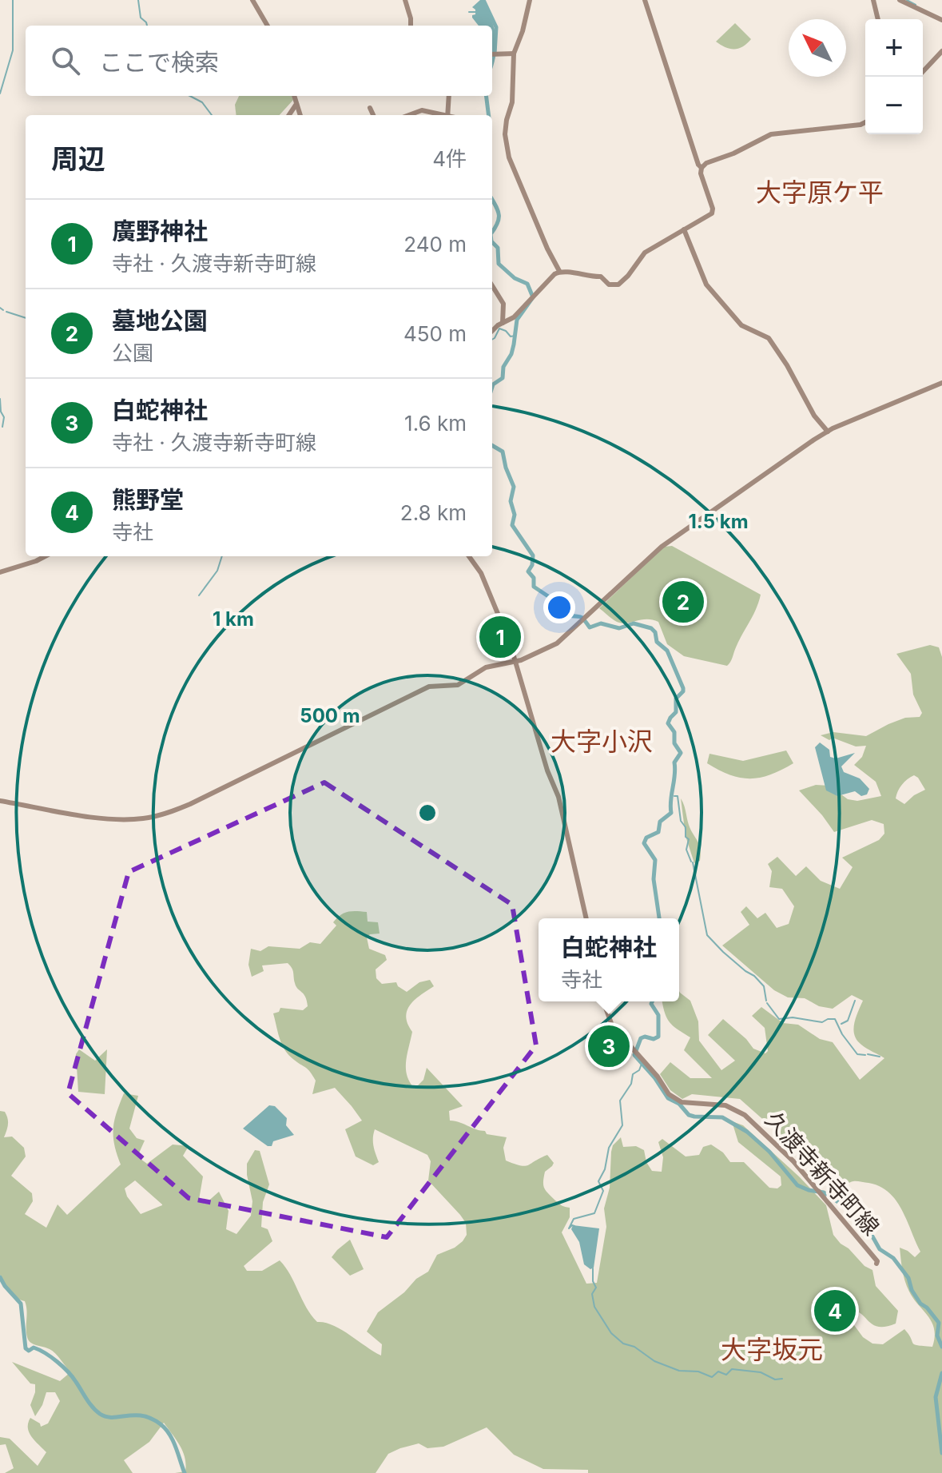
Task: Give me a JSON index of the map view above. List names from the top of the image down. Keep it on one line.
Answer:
{"streets":{"street":["久渡寺新寺町線"]},"districts":["大字原ケ平","大字小沢","大字坂元"],"north":"top left","page":{"map_buttons":["+","−"],"search":"ここで検索","heading":["周辺","4件"],"list":[{"mark":"1","name":"廣野神社","note":"寺社 · 久渡寺新寺町線","value":"240 m"},{"mark":"2","name":"墓地公園","note":"公園","value":"450 m"},{"mark":"3","name":"白蛇神社","note":"寺社 · 久渡寺新寺町線","value":"1.6 km"},{"mark":"4","name":"熊野堂","note":"寺社","value":"2.8 km"}],"pins":["2","1","3","4"],"popup":["白蛇神社","寺社"]},"rings":["1.5 km","1 km","500 m"]}
